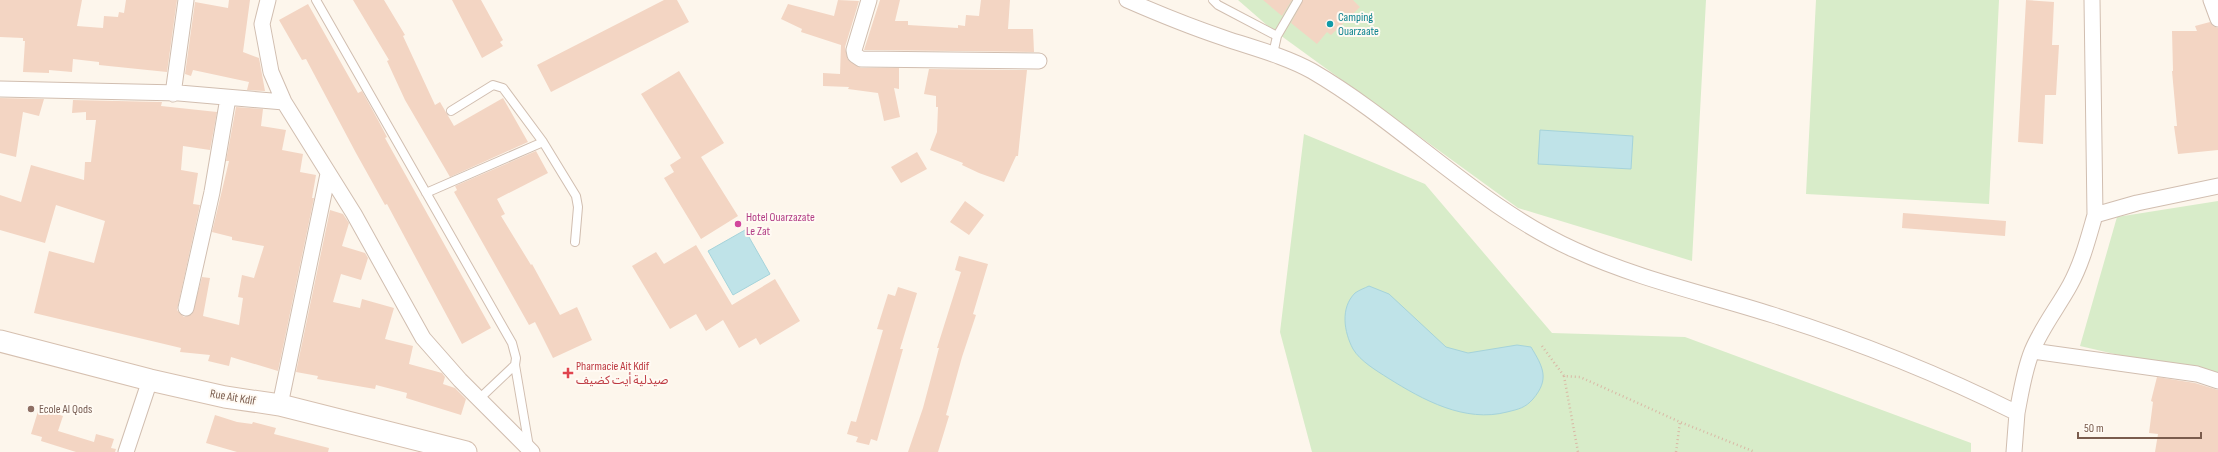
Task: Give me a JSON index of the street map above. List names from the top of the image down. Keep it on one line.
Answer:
{"streets":{"street":["Rue Ait Kdif"]},"places":{"other":["Camping Ouarzaate","Hotel Ouarzazate Le Zat","Ecole Al Qods"],"health":["Pharmacie Ait Kdif صيدلية أيت كضيف"]},"scale_bar":"50 m"}
